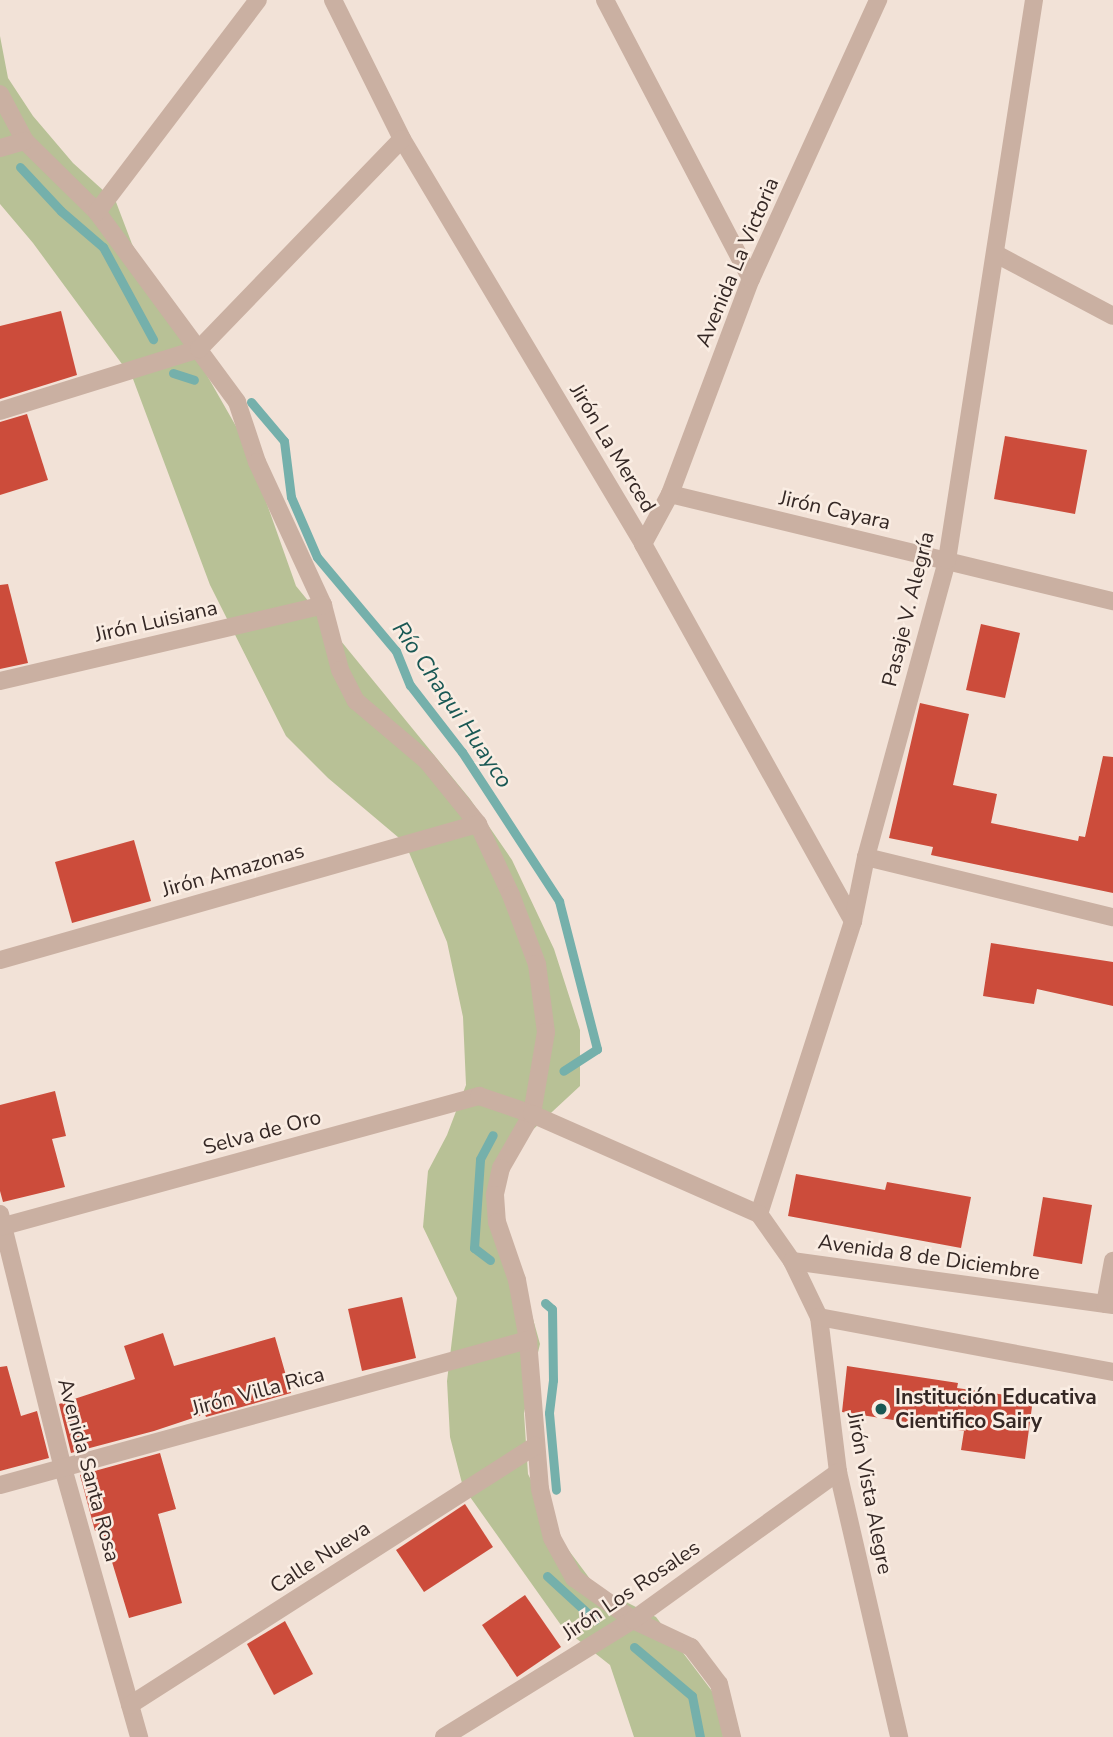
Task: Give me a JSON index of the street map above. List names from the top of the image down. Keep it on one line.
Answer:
{"streets":{"street":["Avenida La Victoria","Jirón La Merced","Jirón Cayara","Pasaje V. Alegría","Jirón Luisiana","Jirón Amazonas","Selva de Oro","Avenida 8 de Diciembre","Jirón Villa Rica","Avenida Santa Rosa","Jirón Vista Alegre","Calle Nueva","Jirón Los Rosales"]},"crossings":[["Avenida La Victoria","Jirón La Merced"],["Avenida La Victoria","Jirón Cayara"],["Jirón La Merced","Pasaje V. Alegría"],["Jirón Cayara","Pasaje V. Alegría"],["Pasaje V. Alegría","Avenida 8 de Diciembre"],["Selva de Oro","Avenida Santa Rosa"],["Avenida 8 de Diciembre","Jirón Vista Alegre"],["Jirón Villa Rica","Avenida Santa Rosa"],["Avenida Santa Rosa","Calle Nueva"],["Jirón Vista Alegre","Jirón Los Rosales"]],"water":["Río Chaqui Huayco"],"places":["Institución Educativa Cientifico Sairy"]}
